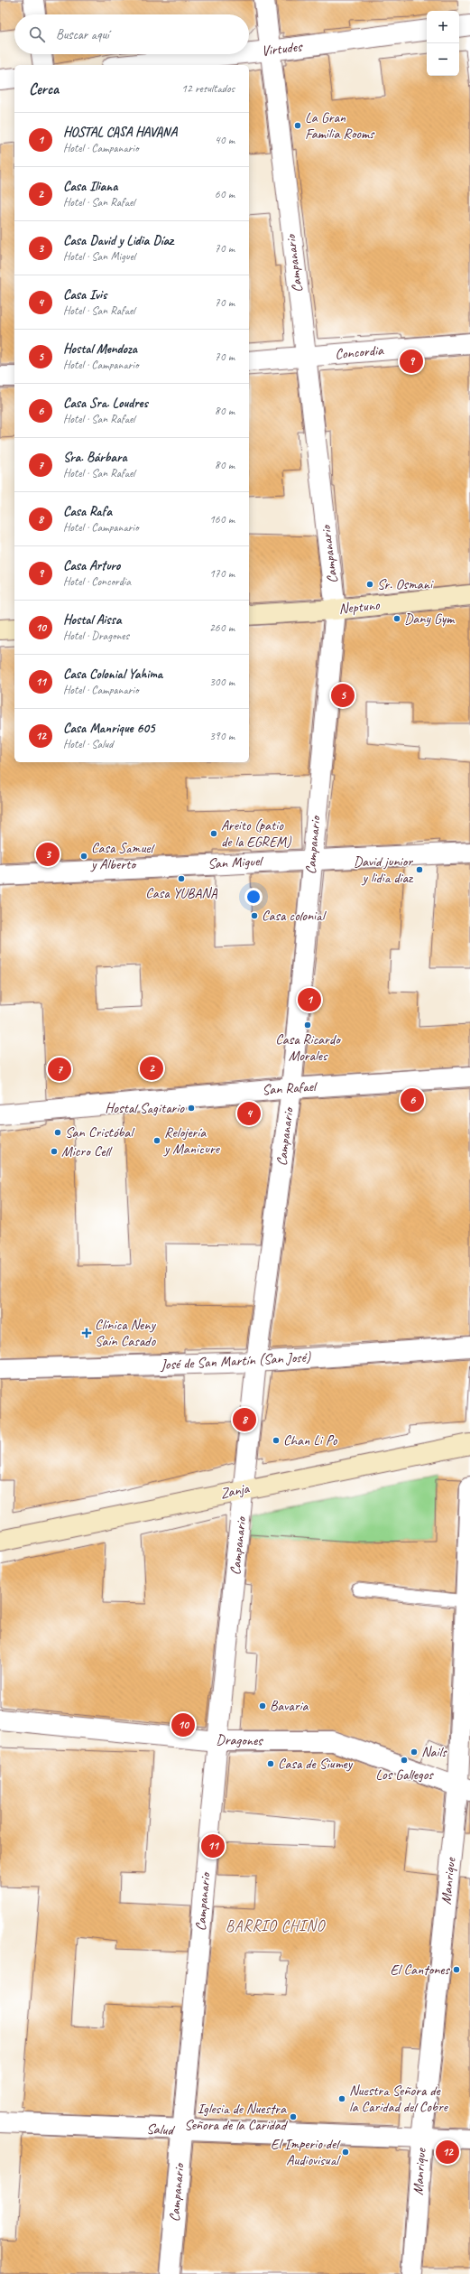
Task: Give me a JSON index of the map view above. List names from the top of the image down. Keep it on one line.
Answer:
{"streets":{"main road":["Neptuno","Zanja"],"street":["Virtudes","Campanario","Concordia","San Miguel","San Rafael","José de San Martín (San José)","Dragones","Manrique","Salud"]},"crossings":[["Virtudes","Campanario"],["Campanario","Concordia"],["Campanario","Neptuno"],["Campanario","San Miguel"],["Campanario","San Rafael"],["Campanario","José de San Martín (San José)"],["Campanario","Zanja"],["Campanario","Dragones"],["Campanario","Salud"],["Dragones","Manrique"],["Manrique","Salud"]],"districts":["BARRIO CHINO"],"places":{"other":["La Gran Familia Rooms","Sr. Osmani","Dany Gym","Areito (patio de la EGREM)","Casa Samuel y Alberto","David junior y lidia diaz","Casa YUBANA","Casa colonial","Casa Ricardo Morales","Hostal Sagitario","San Cristóbal","Relojería y Manicure","Micro Cell","Chan Li Po","Bavaria","Nails","Los Gallegos","Casa de Siumey","El Cantones","Nuestra Señora de la Caridad del Cobre","Iglesia de Nuestra Señora de la Caridad","El Imperio del Audiovisual"],"health":["Clínica Neny Saín Casado"]},"page":{"map_buttons":["+","−"],"search":"Buscar aquí","heading":["Cerca","12 resultados"],"list":[{"mark":"1","name":"HOSTAL CASA HAVANA","note":"Hotel · Campanario","value":"40 m"},{"mark":"2","name":"Casa Iliana","note":"Hotel · San Rafael","value":"60 m"},{"mark":"3","name":"Casa David y Lidia Díaz","note":"Hotel · San Miguel","value":"70 m"},{"mark":"4","name":"Casa Ivis","note":"Hotel · San Rafael","value":"70 m"},{"mark":"5","name":"Hostal Mendoza","note":"Hotel · Campanario","value":"70 m"},{"mark":"6","name":"Casa Sra. Loudres","note":"Hotel · San Rafael","value":"80 m"},{"mark":"7","name":"Sra. Bárbara","note":"Hotel · San Rafael","value":"80 m"},{"mark":"8","name":"Casa Rafa","note":"Hotel · Campanario","value":"160 m"},{"mark":"9","name":"Casa Arturo","note":"Hotel · Concordia","value":"170 m"},{"mark":"10","name":"Hostal Aissa","note":"Hotel · Dragones","value":"260 m"},{"mark":"11","name":"Casa Colonial Yahima","note":"Hotel · Campanario","value":"300 m"},{"mark":"12","name":"Casa Manrique 605","note":"Hotel · Salud","value":"390 m"}],"pins":["9","5","3","1","2","7","6","4","8","10","11","12"]}}
